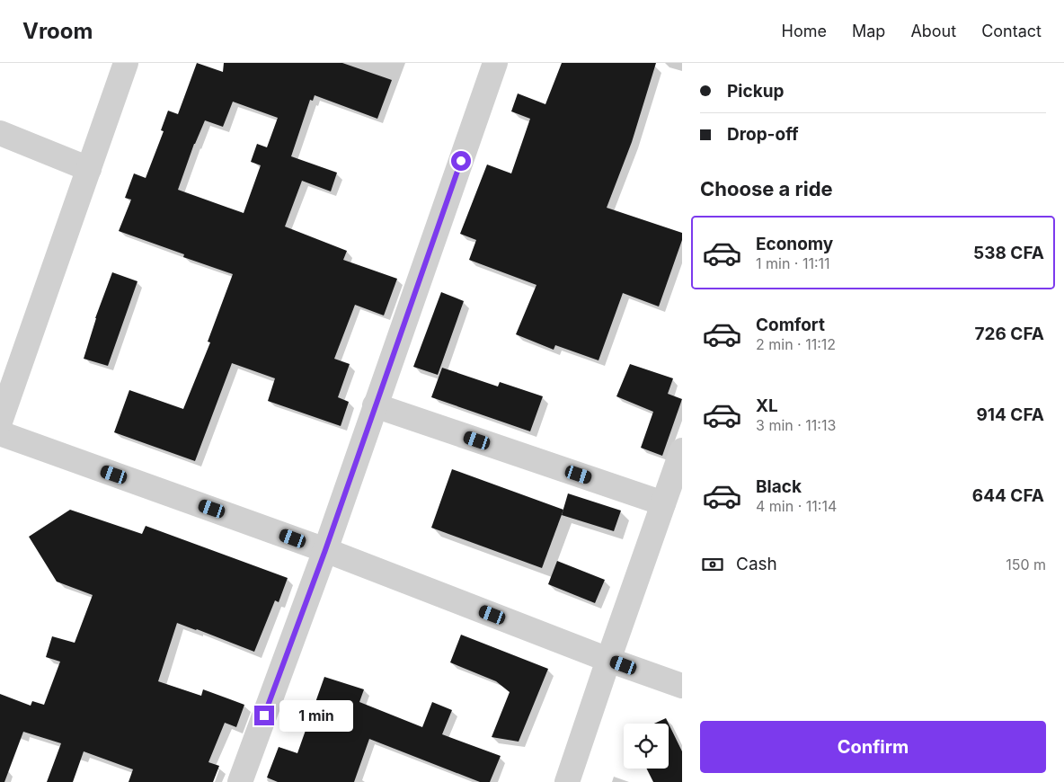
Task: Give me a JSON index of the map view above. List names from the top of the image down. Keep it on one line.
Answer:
{"page":{"header":"Vroom","nav":["Home","Map","About","Contact"],"banner":["Pickup","Drop-off"],"heading":"Choose a ride","list":[{"name":"Economy","note":"1 min · 11:11","value":"538 CFA"},{"name":"Comfort","note":"2 min · 11:12","value":"726 CFA"},{"name":"XL","note":"3 min · 11:13","value":"914 CFA"},{"name":"Black","note":"4 min · 11:14","value":"644 CFA"}],"pay":["Cash","150 m"],"bubble":"1 min","buttons":"Confirm"}}
